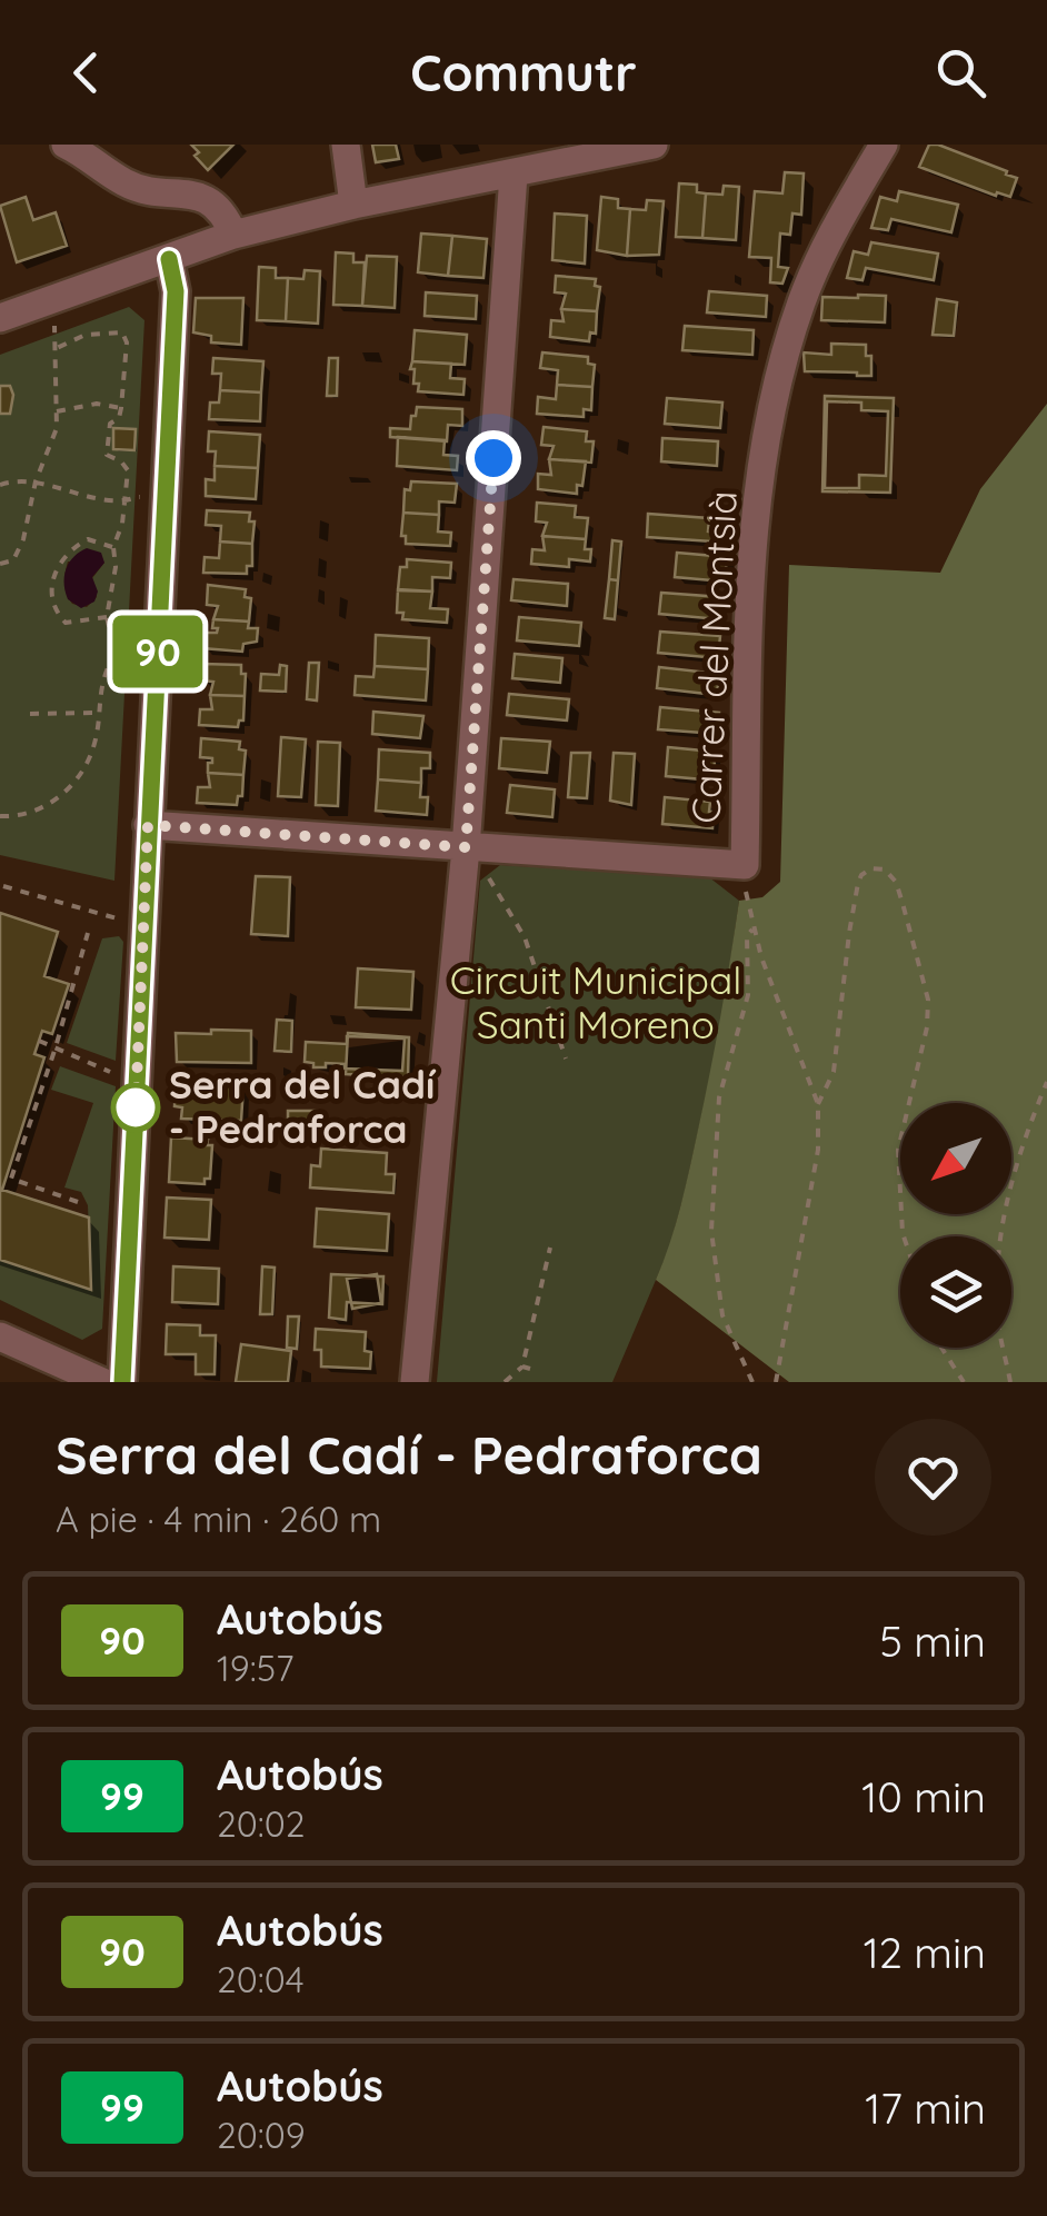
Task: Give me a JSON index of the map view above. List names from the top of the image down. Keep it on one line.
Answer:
{"streets":{"street":["Carrer del Montsià"]},"parks":["Circuit Municipal Santi Moreno"],"places":["Serra del Cadí - Pedraforca"],"lines":["bus line 90"],"north":"bottom left","page":{"header":"Commutr","on_map":"90","heading":["Serra del Cadí - Pedraforca","A pie · 4 min · 260 m"],"list":[{"mark":"90","name":"Autobús","note":"19:57","value":"5 min"},{"mark":"99","name":"Autobús","note":"20:02","value":"10 min"},{"mark":"90","name":"Autobús","note":"20:04","value":"12 min"},{"mark":"99","name":"Autobús","note":"20:09","value":"17 min"}]}}
